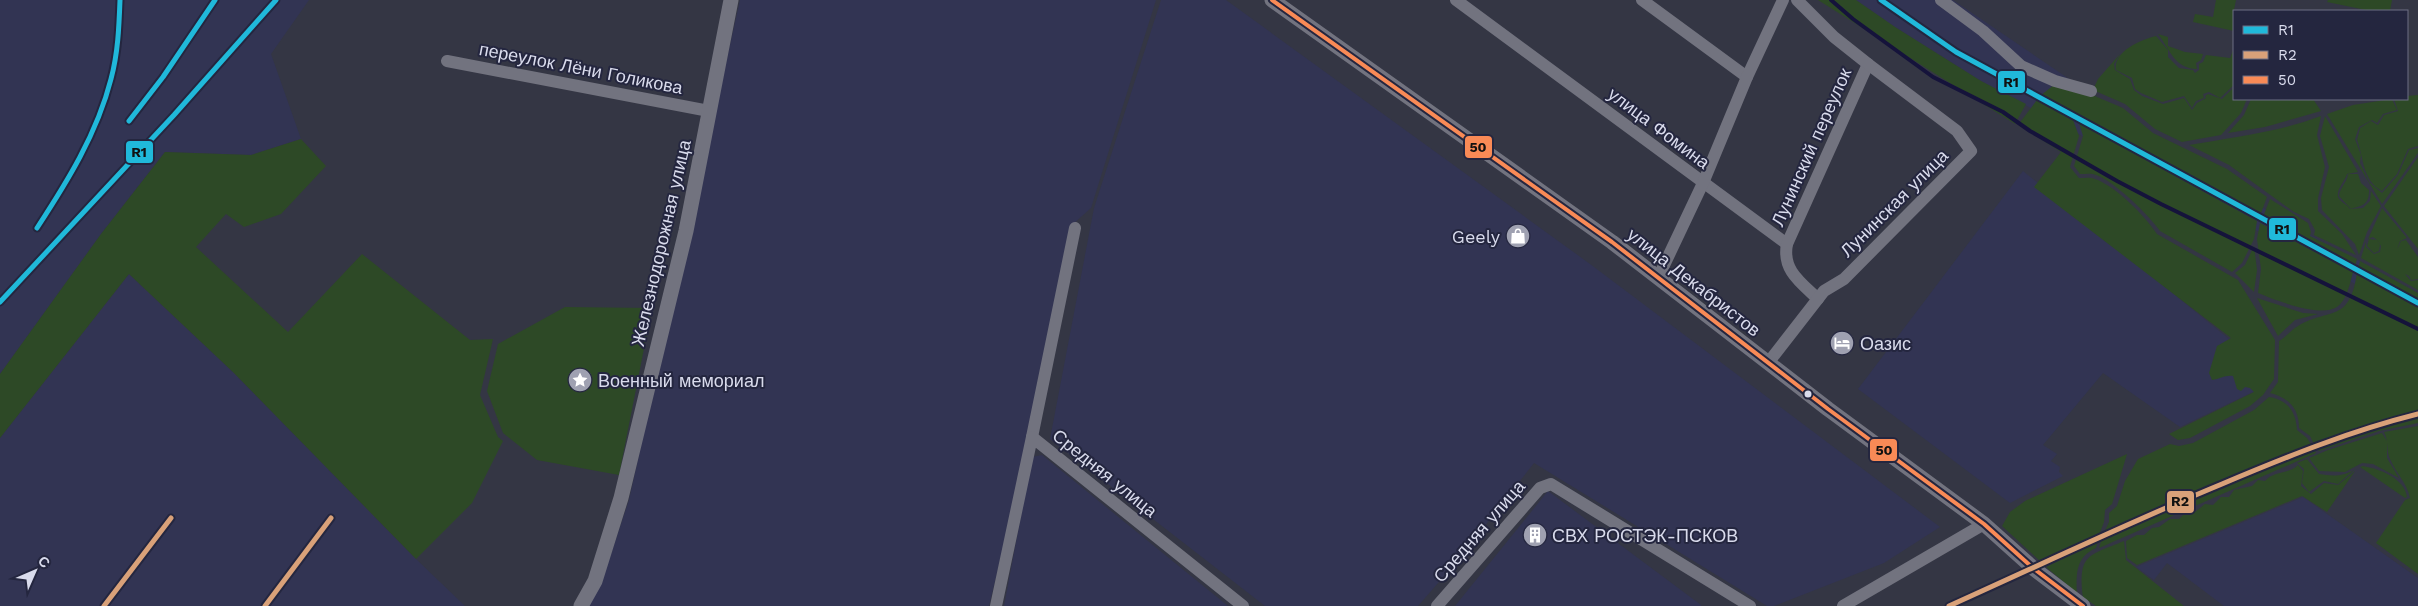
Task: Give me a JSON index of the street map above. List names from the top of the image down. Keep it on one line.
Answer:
{"streets":{"street":["переулок Лёни Голикова","улица Фомина","Лунинский переулок","Лунинская улица","Железнодорожная улица","улица Декабристов","Средняя улица"]},"crossings":[["переулок Лёни Голикова","Железнодорожная улица"],["улица Фомина","Лунинский переулок"],["Лунинский переулок","Лунинская улица"],["Лунинская улица","улица Декабристов"]],"places":{"shop":["Geely"],"hotel":["Оазис"],"place":["Военный мемориал"],"building":["СВХ РОСТЭК-ПСКОВ"]},"lines":["transit line R1","transit line 50","transit line R2"],"legend":["R1","R2","50"],"north":"top right"}
